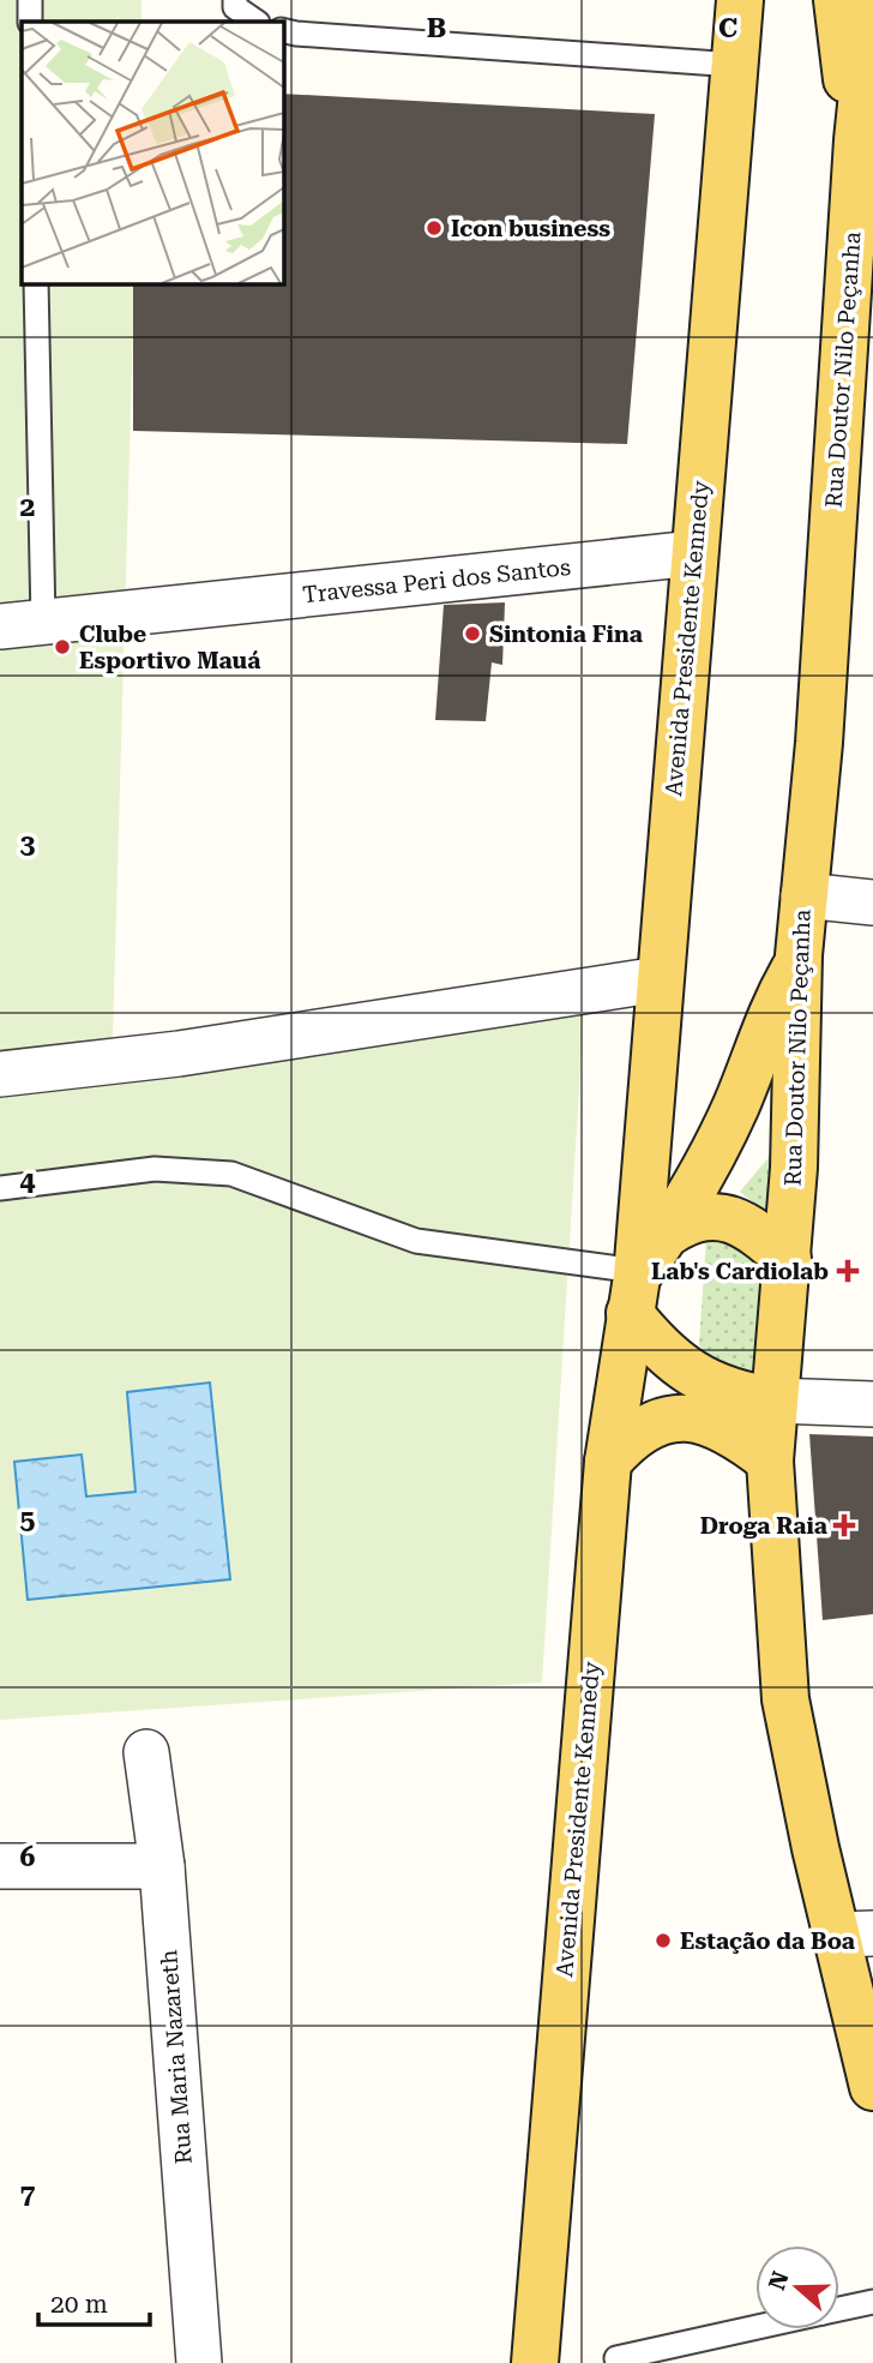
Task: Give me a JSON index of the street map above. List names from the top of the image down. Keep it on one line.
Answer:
{"streets":{"main road":["Rua Doutor Nilo Peçanha","Avenida Presidente Kennedy"],"street":["Travessa Peri dos Santos","Rua Maria Nazareth"]},"crossings":[["Rua Doutor Nilo Peçanha","Avenida Presidente Kennedy"],["Travessa Peri dos Santos","Avenida Presidente Kennedy"]],"places":{"other":["Icon business","Sintonia Fina","Clube Esportivo Mauá","Estação da Boa"],"health":["Lab's Cardiolab","Droga Raia"]},"scale_bar":"20 m","north":"left","grid":{"columns":["B","C"],"rows":["2","3","4","5","6","7"]}}
